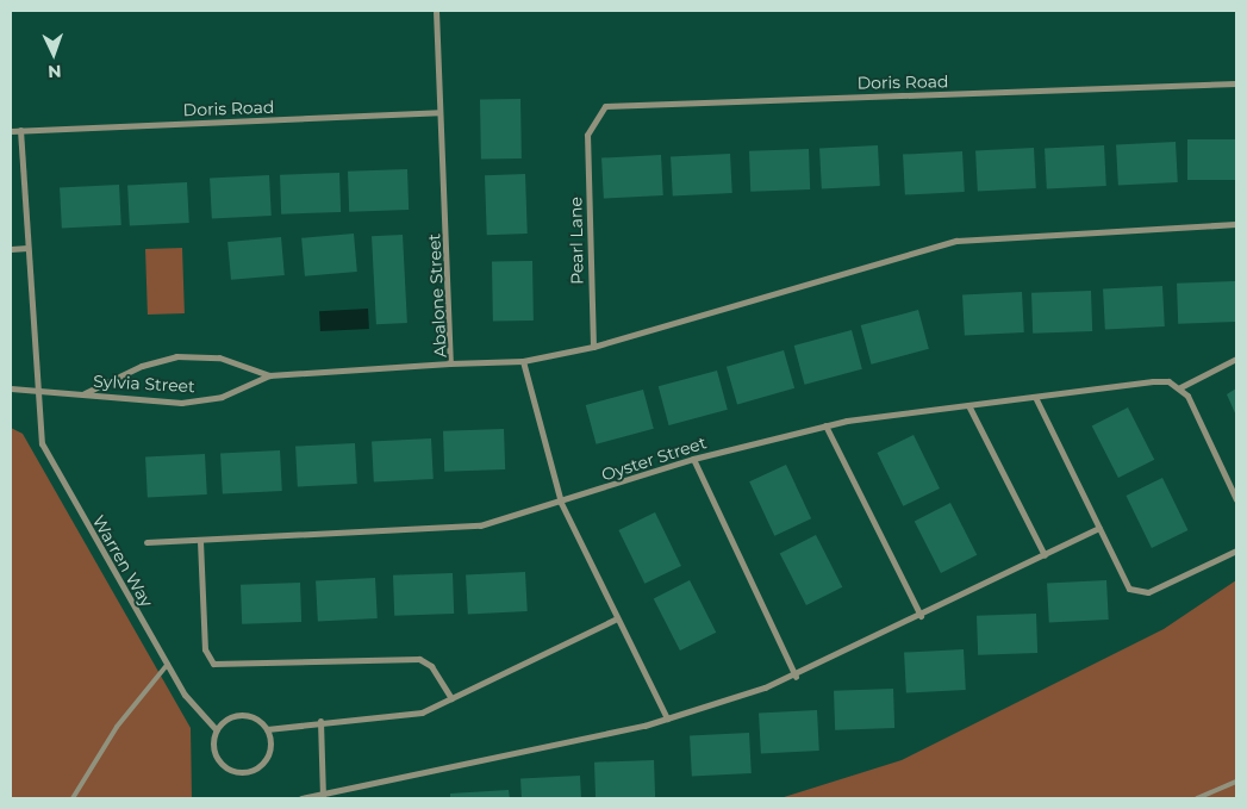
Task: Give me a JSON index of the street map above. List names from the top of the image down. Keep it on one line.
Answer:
{"streets":{"street":["Doris Road","Pearl Lane","Abalone Street","Sylvia Street","Oyster Street","Warren Way"]},"crossings":[["Doris Road","Pearl Lane"],["Doris Road","Abalone Street"],["Pearl Lane","Abalone Street"],["Abalone Street","Sylvia Street"],["Sylvia Street","Warren Way"]],"north":"bottom"}
